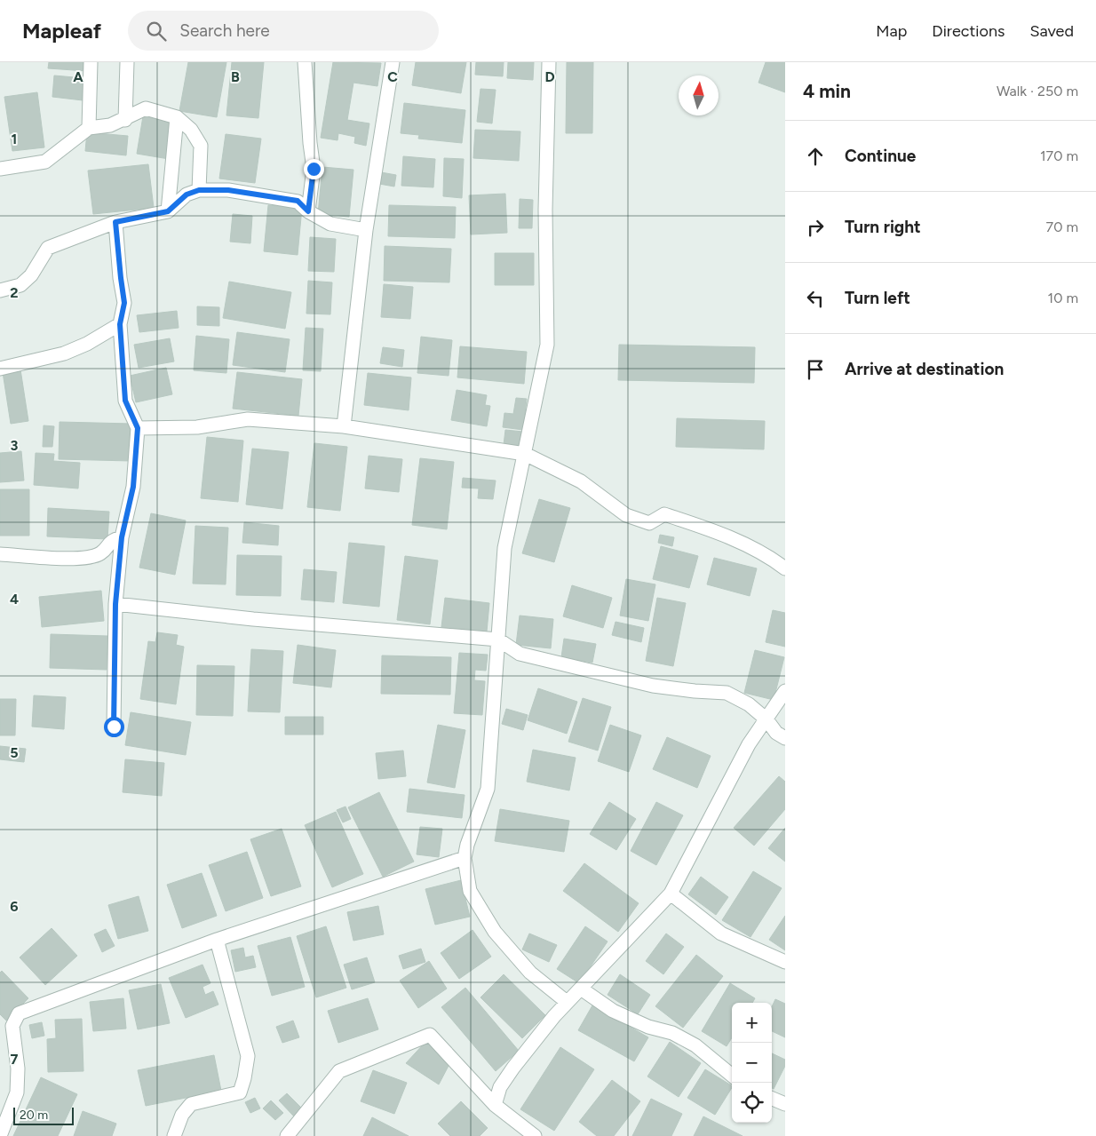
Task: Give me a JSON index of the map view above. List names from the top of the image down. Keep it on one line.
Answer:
{"scale_bar":"20 m","north":"top","page":{"header":"Mapleaf","search":"Search here","nav":["Map","Directions","Saved"],"heading":["4 min","Walk · 250 m"],"list":[["Continue","170 m"],["Turn right","70 m"],["Turn left","10 m"],"Arrive at destination"],"map_buttons":["+","−"],"scale":"20 m"},"grid":{"columns":["A","B","C","D"],"rows":["1","2","3","4","5","6","7"]}}
